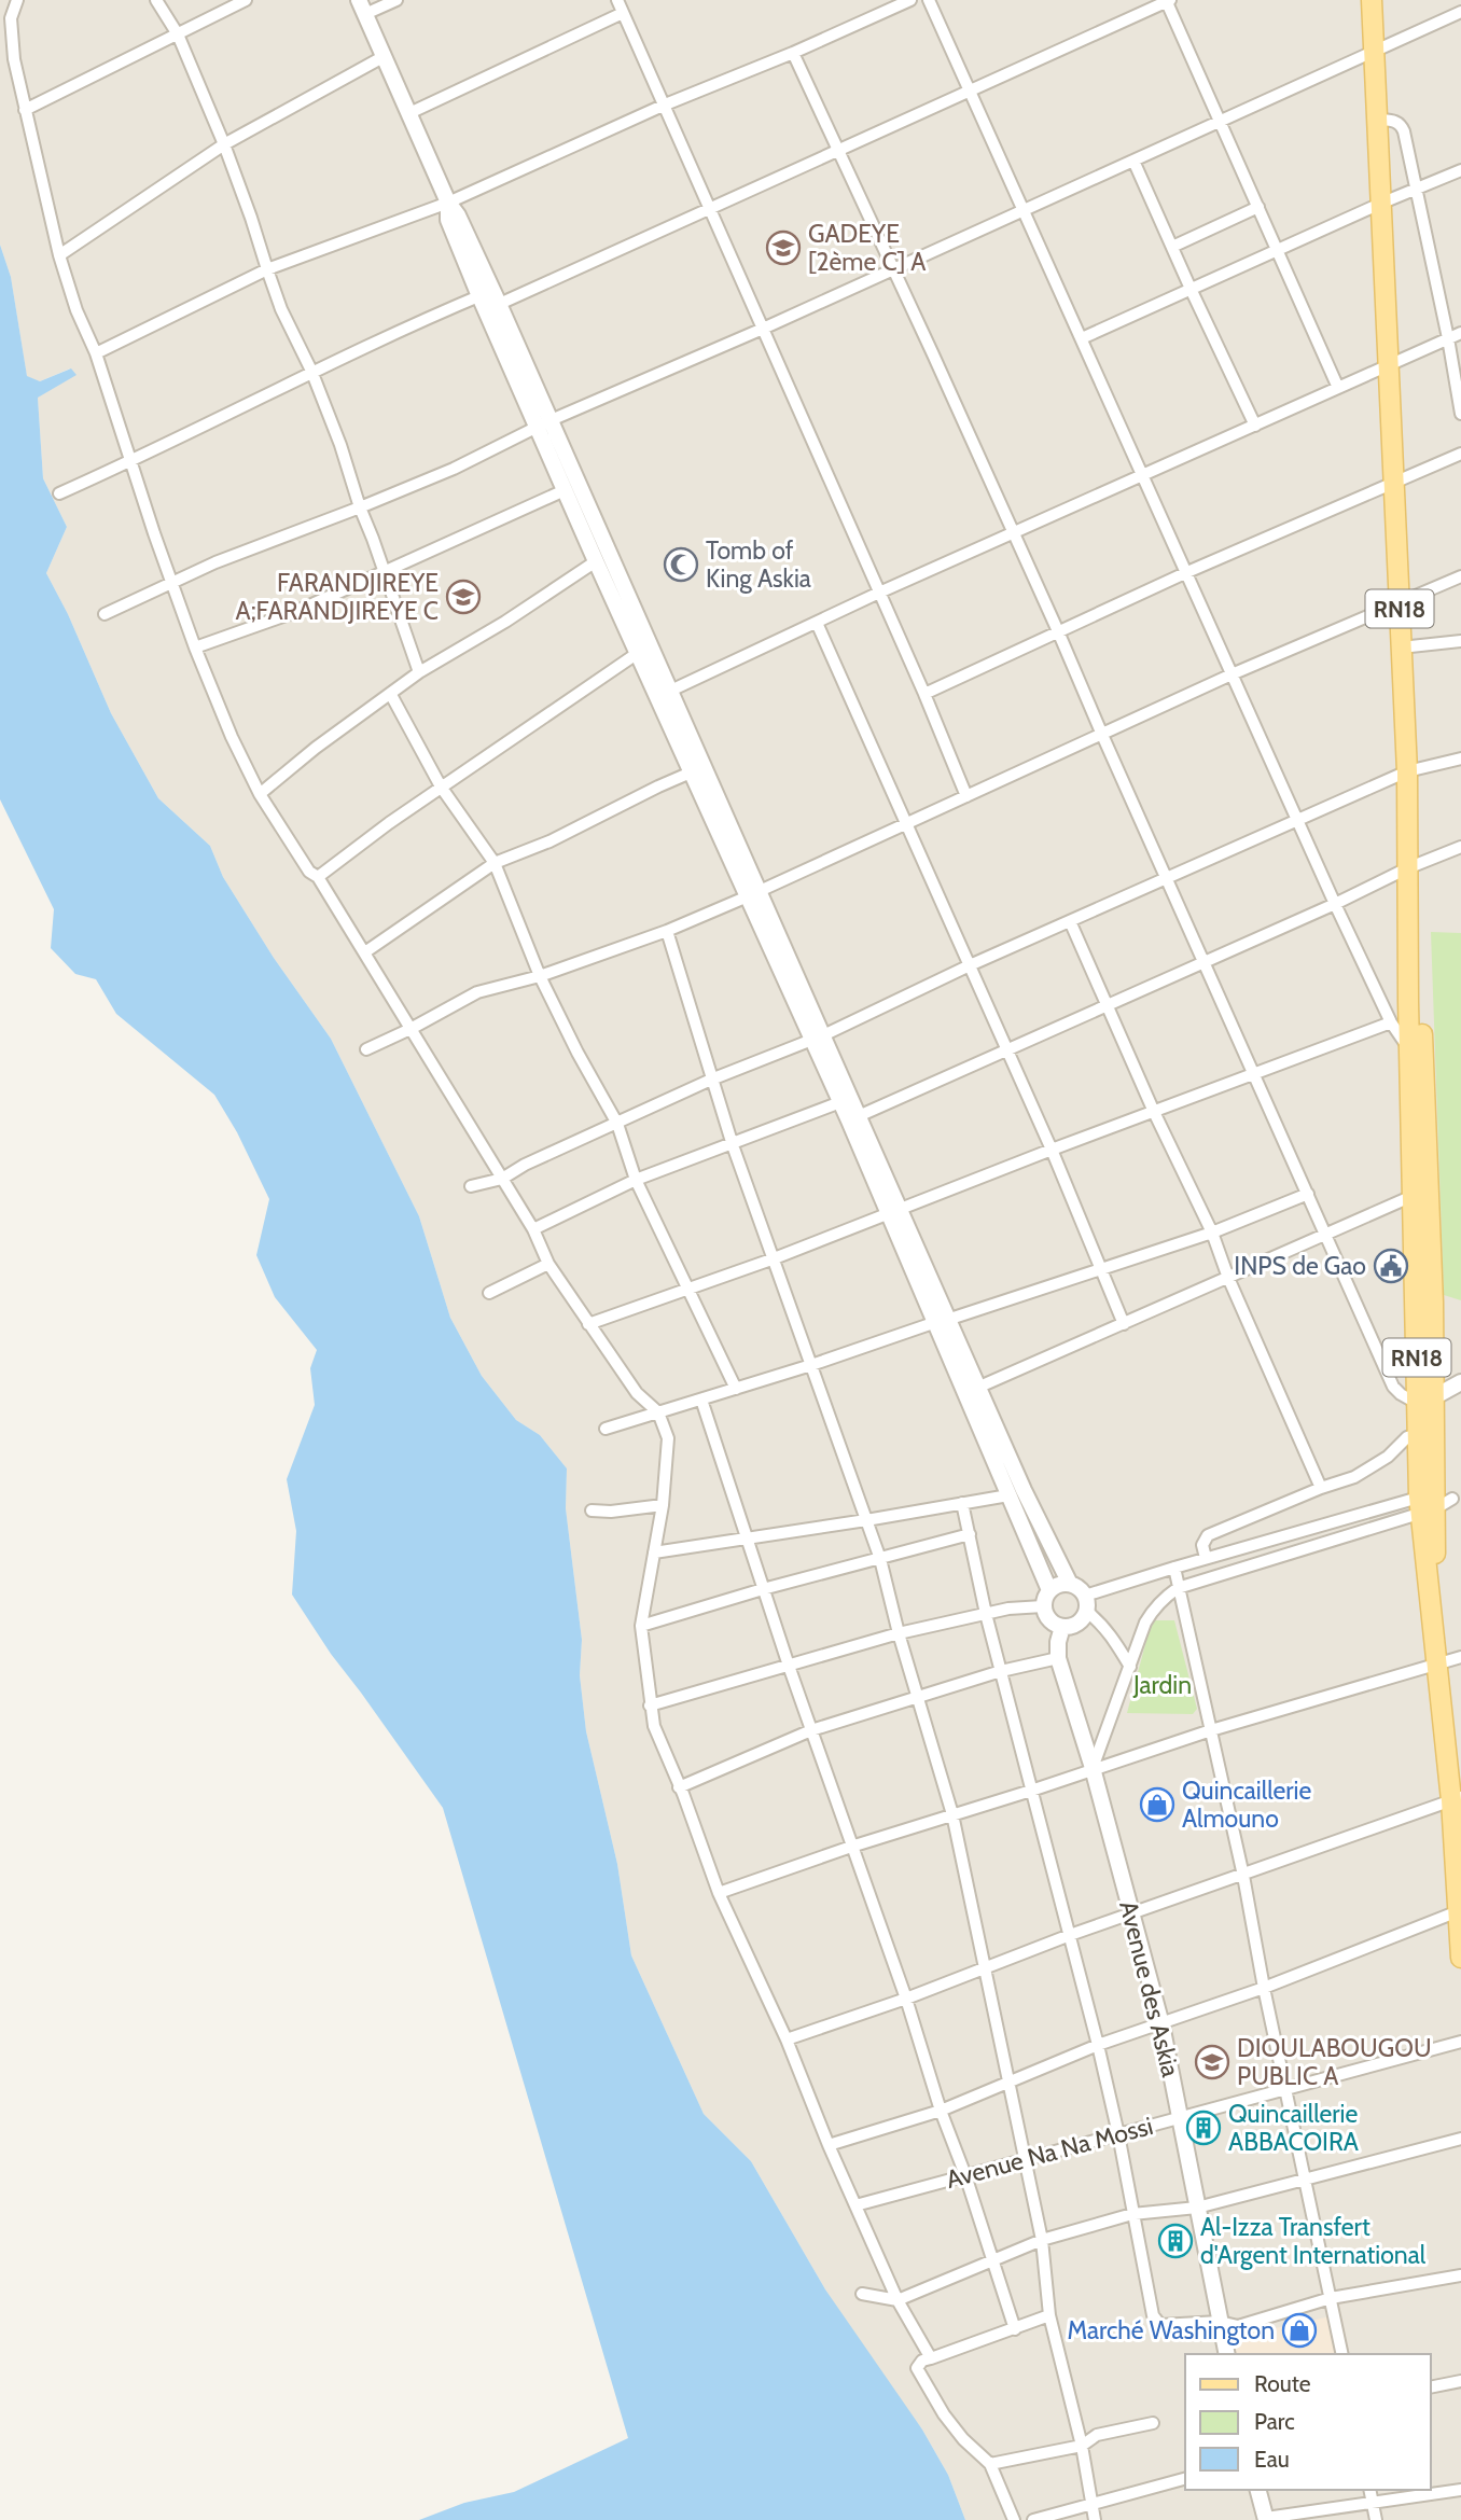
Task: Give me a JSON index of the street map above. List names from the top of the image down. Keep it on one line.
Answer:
{"streets":{"main road":["RN18"],"street":["Avenue des Askia","Avenue Na Na Mossi"]},"crossings":[["Avenue des Askia","Avenue Na Na Mossi"]],"parks":["Jardin"],"places":{"school or university":["GADEYE [2ème C] A","FARANDJIREYE A;FARANDJIREYE C","DIOULABOUGOU PUBLIC A"],"mosque":["Tomb of King Askia"],"public building":["INPS de Gao"],"shop":["Quincaillerie Almouno","Marché Washington"],"building":["Quincaillerie ABBACOIRA","Al-Izza Transfert d'Argent International"]},"legend":["Route","Parc","Eau"]}
